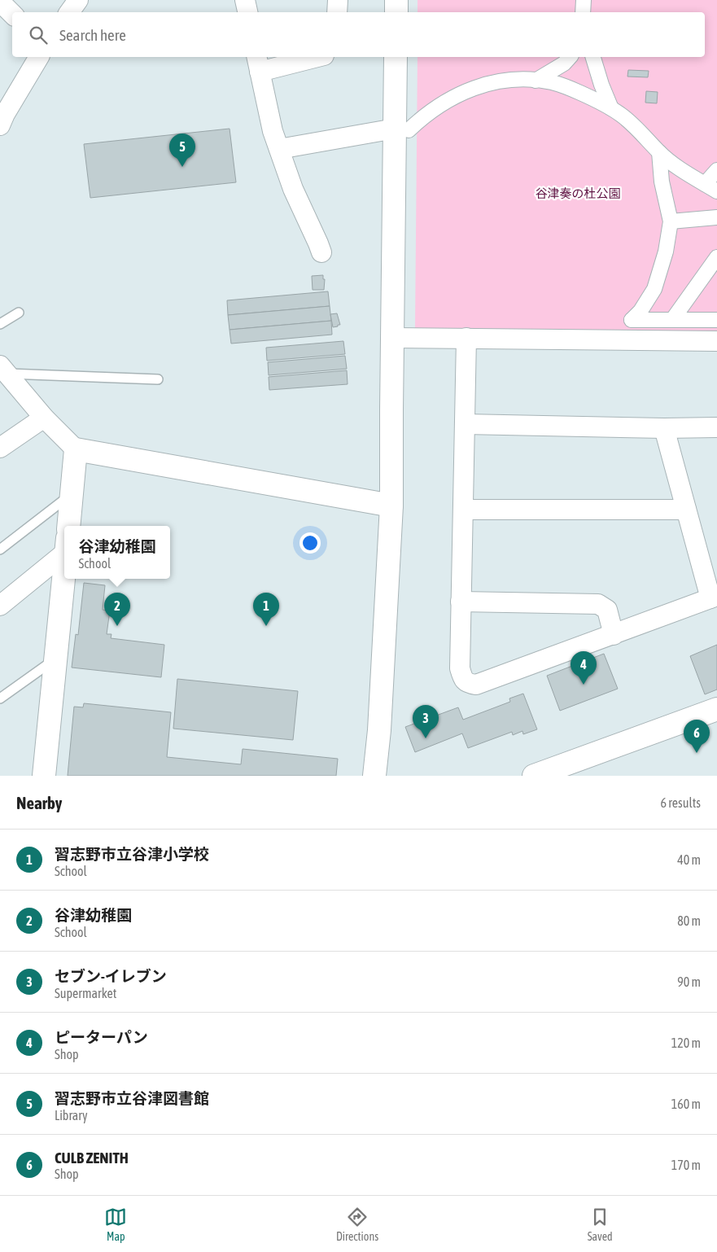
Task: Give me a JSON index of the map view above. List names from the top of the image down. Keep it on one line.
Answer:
{"parks":["谷津奏の杜公園"],"page":{"search":"Search here","pins":["5","1","2","4","3","6"],"popup":["谷津幼稚園","School"],"heading":["Nearby","6 results"],"list":[{"mark":"1","name":"習志野市立谷津小学校","note":"School","value":"40 m"},{"mark":"2","name":"谷津幼稚園","note":"School","value":"80 m"},{"mark":"3","name":"セブン-イレブン","note":"Supermarket","value":"90 m"},{"mark":"4","name":"ピーターパン","note":"Shop","value":"120 m"},{"mark":"5","name":"習志野市立谷津図書館","note":"Library","value":"160 m"},{"mark":"6","name":"CULB ZENITH","note":"Shop","value":"170 m"}],"nav":["Map","Directions","Saved"]}}
